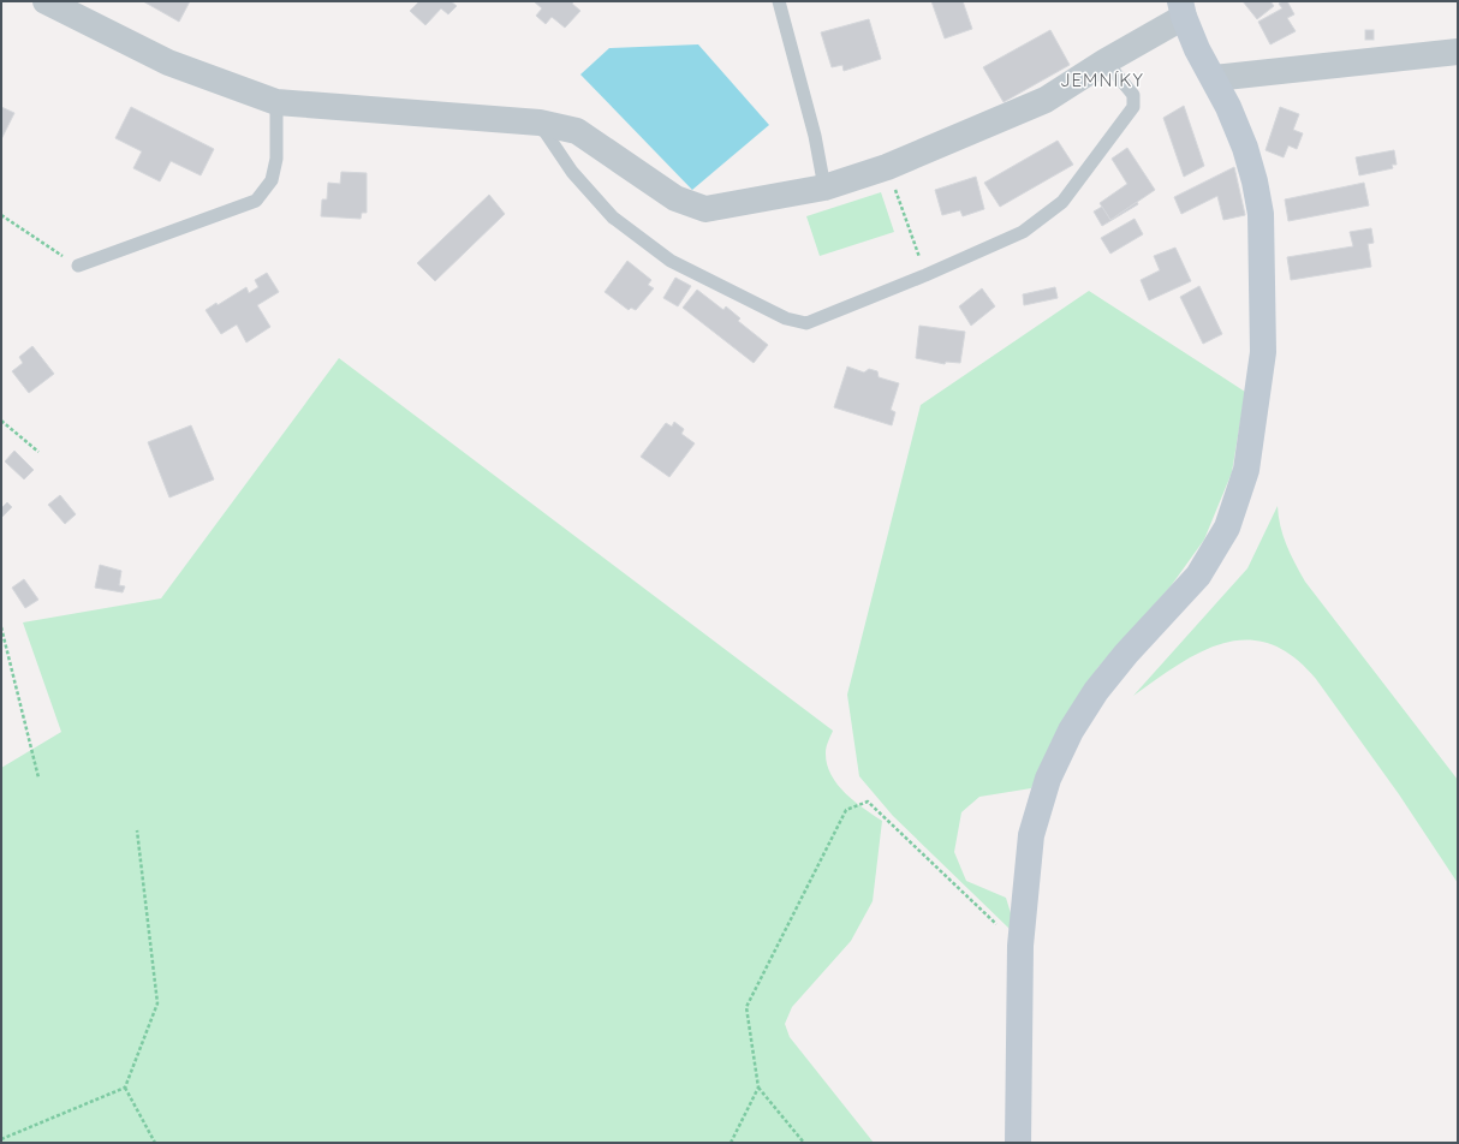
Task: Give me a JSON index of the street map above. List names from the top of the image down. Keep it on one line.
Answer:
{"districts":["JEMNÍKY"]}
